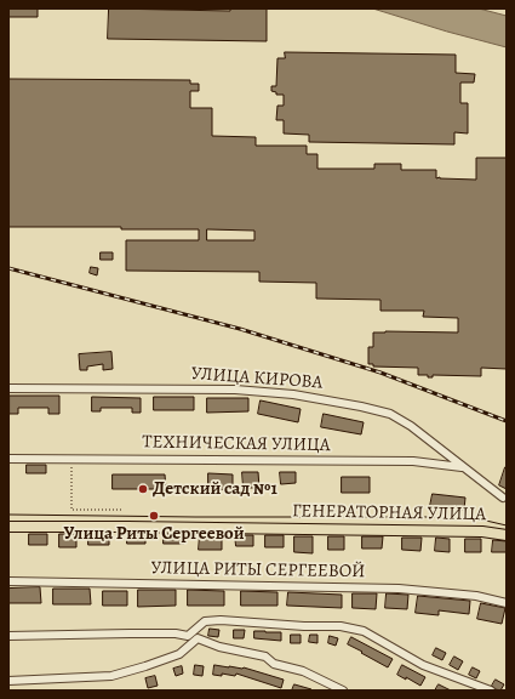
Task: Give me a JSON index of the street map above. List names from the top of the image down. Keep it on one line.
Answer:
{"streets":{"main road":["ГЕНЕРАТОРНАЯ УЛИЦА"],"street":["УЛИЦА КИРОВА","ТЕХНИЧЕСКАЯ УЛИЦА","УЛИЦА РИТЫ СЕРГЕЕВОЙ"]},"crossings":[["УЛИЦА КИРОВА","ТЕХНИЧЕСКАЯ УЛИЦА"]],"places":["Детский сад №1","Улица Риты Сергеевой"]}
